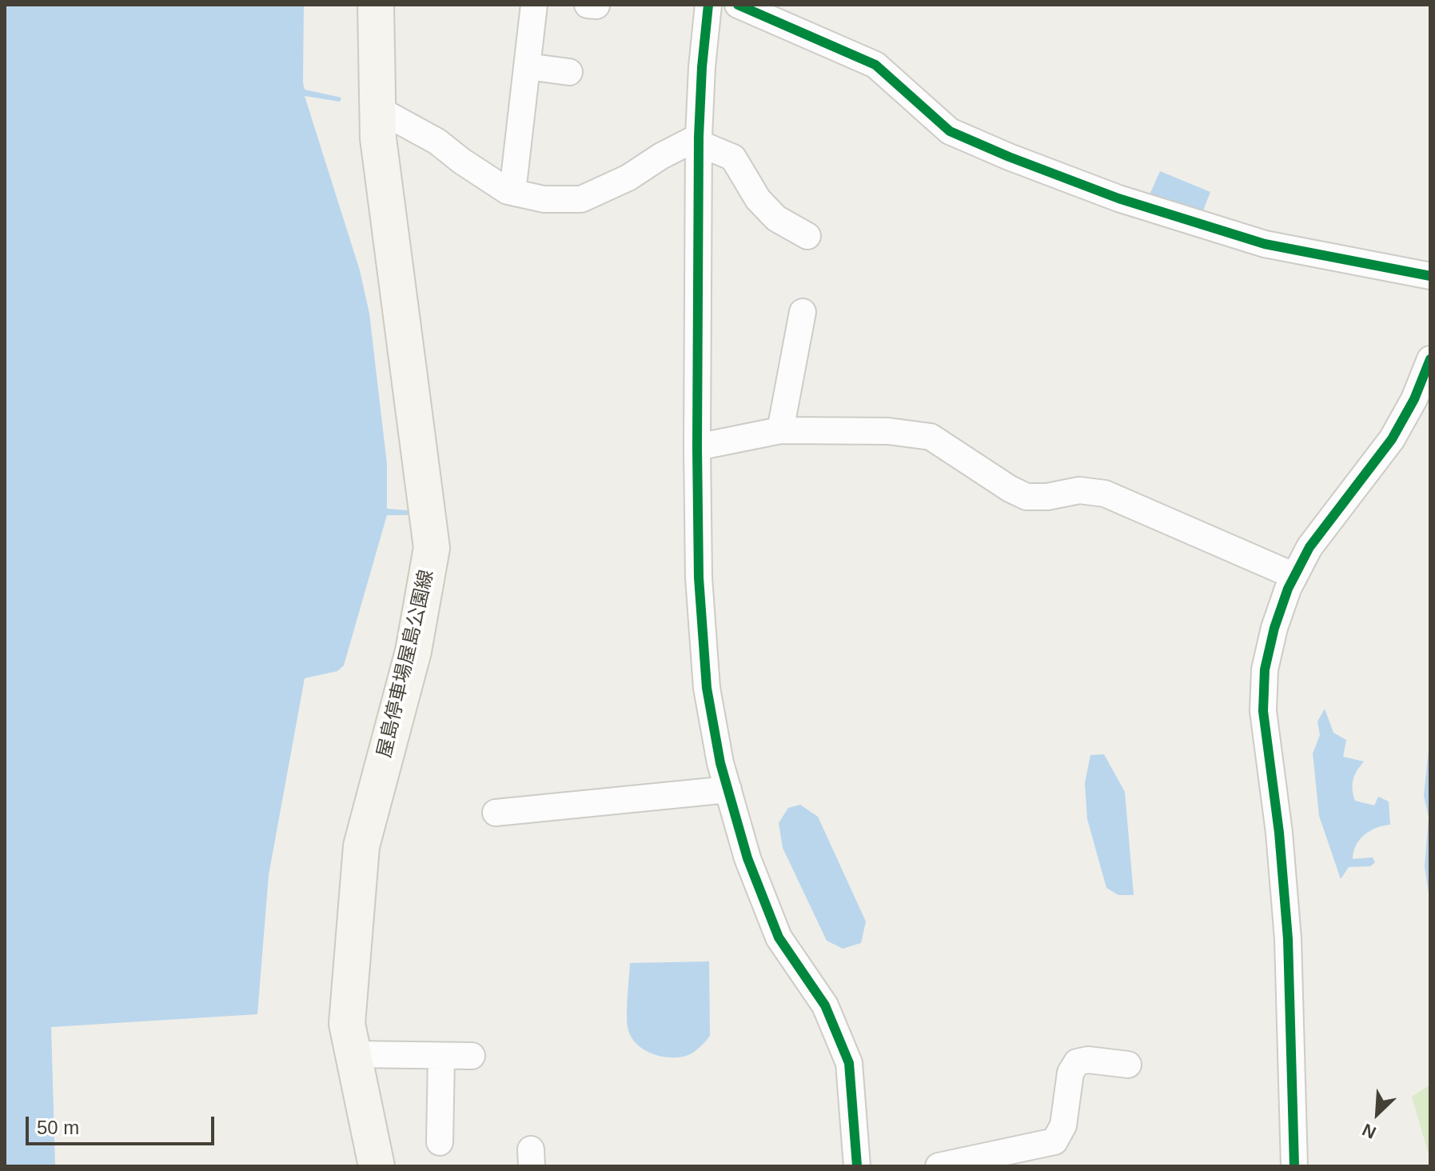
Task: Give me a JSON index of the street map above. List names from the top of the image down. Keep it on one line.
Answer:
{"streets":{"main road":["屋島停車場屋島公園線"]},"scale_bar":"50 m","north":"bottom left"}
